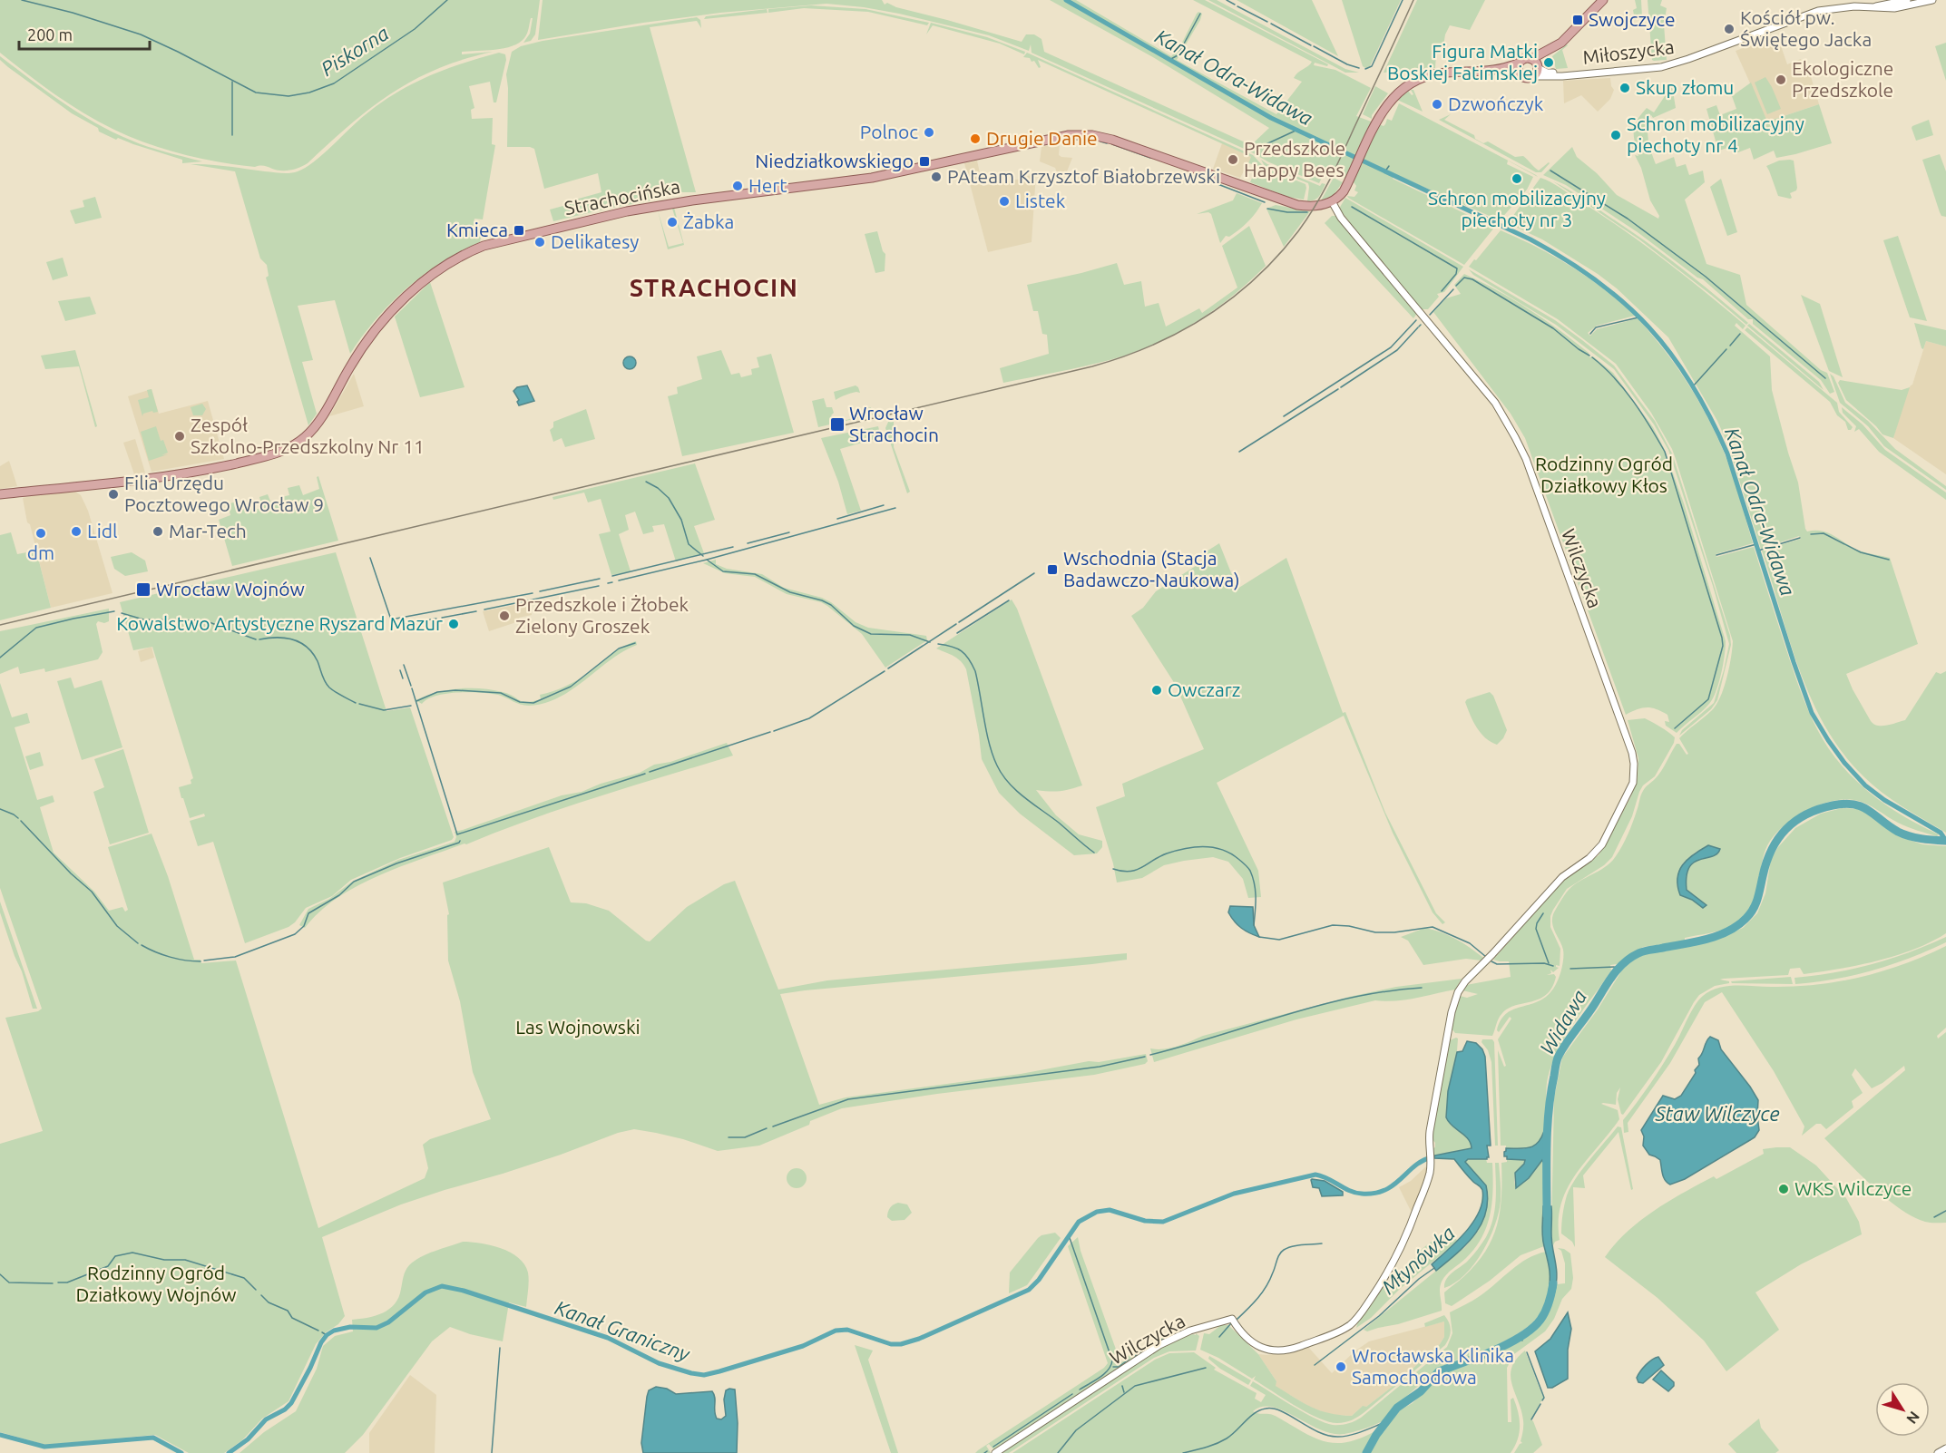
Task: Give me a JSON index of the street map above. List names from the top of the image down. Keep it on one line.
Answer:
{"streets":{"main road":["Strachocińska"],"street":["Miłoszycka","Wilczycka"]},"crossings":[["Strachocińska","Wilczycka"]],"districts":["STRACHOCIN"],"water":["Piskorna","Kanał Odra-Widawa","Widawa","Staw Wilczyce","Młynówka","Kanał Graniczny"],"parks":["Rodzinny Ogród Działkowy Kłos","Las Wojnowski","Rodzinny Ogród Działkowy Wojnów"],"places":{"transit":["Swojczyce","Niedziałkowskiego","Kmieca","Wrocław Strachocin","Wschodnia (Stacja Badawczo-Naukowa)","Wrocław Wojnów"],"other":["Kościół pw. Świętego Jacka","Figura Matki Boskiej Fatimskiej","Ekologiczne Przedszkole","Skup złomu","Dzwończyk","Polnoc","Schron mobilizacyjny piechoty nr 4","Drugie Danie","Przedszkole Happy Bees","PAteam Krzysztof Białobrzewski","Schron mobilizacyjny piechoty nr 3","Hert","Listek","Żabka","Delikatesy","Zespół Szkolno-Przedszkolny Nr 11","Filia Urzędu Pocztowego Wrocław 9","Lidl","Mar-Tech","dm","Przedszkole i Żłobek Zielony Groszek","Kowalstwo Artystyczne Ryszard Mazur","Owczarz","WKS Wilczyce","Wrocławska Klinika Samochodowa"]},"scale_bar":"200 m","north":"bottom right"}
